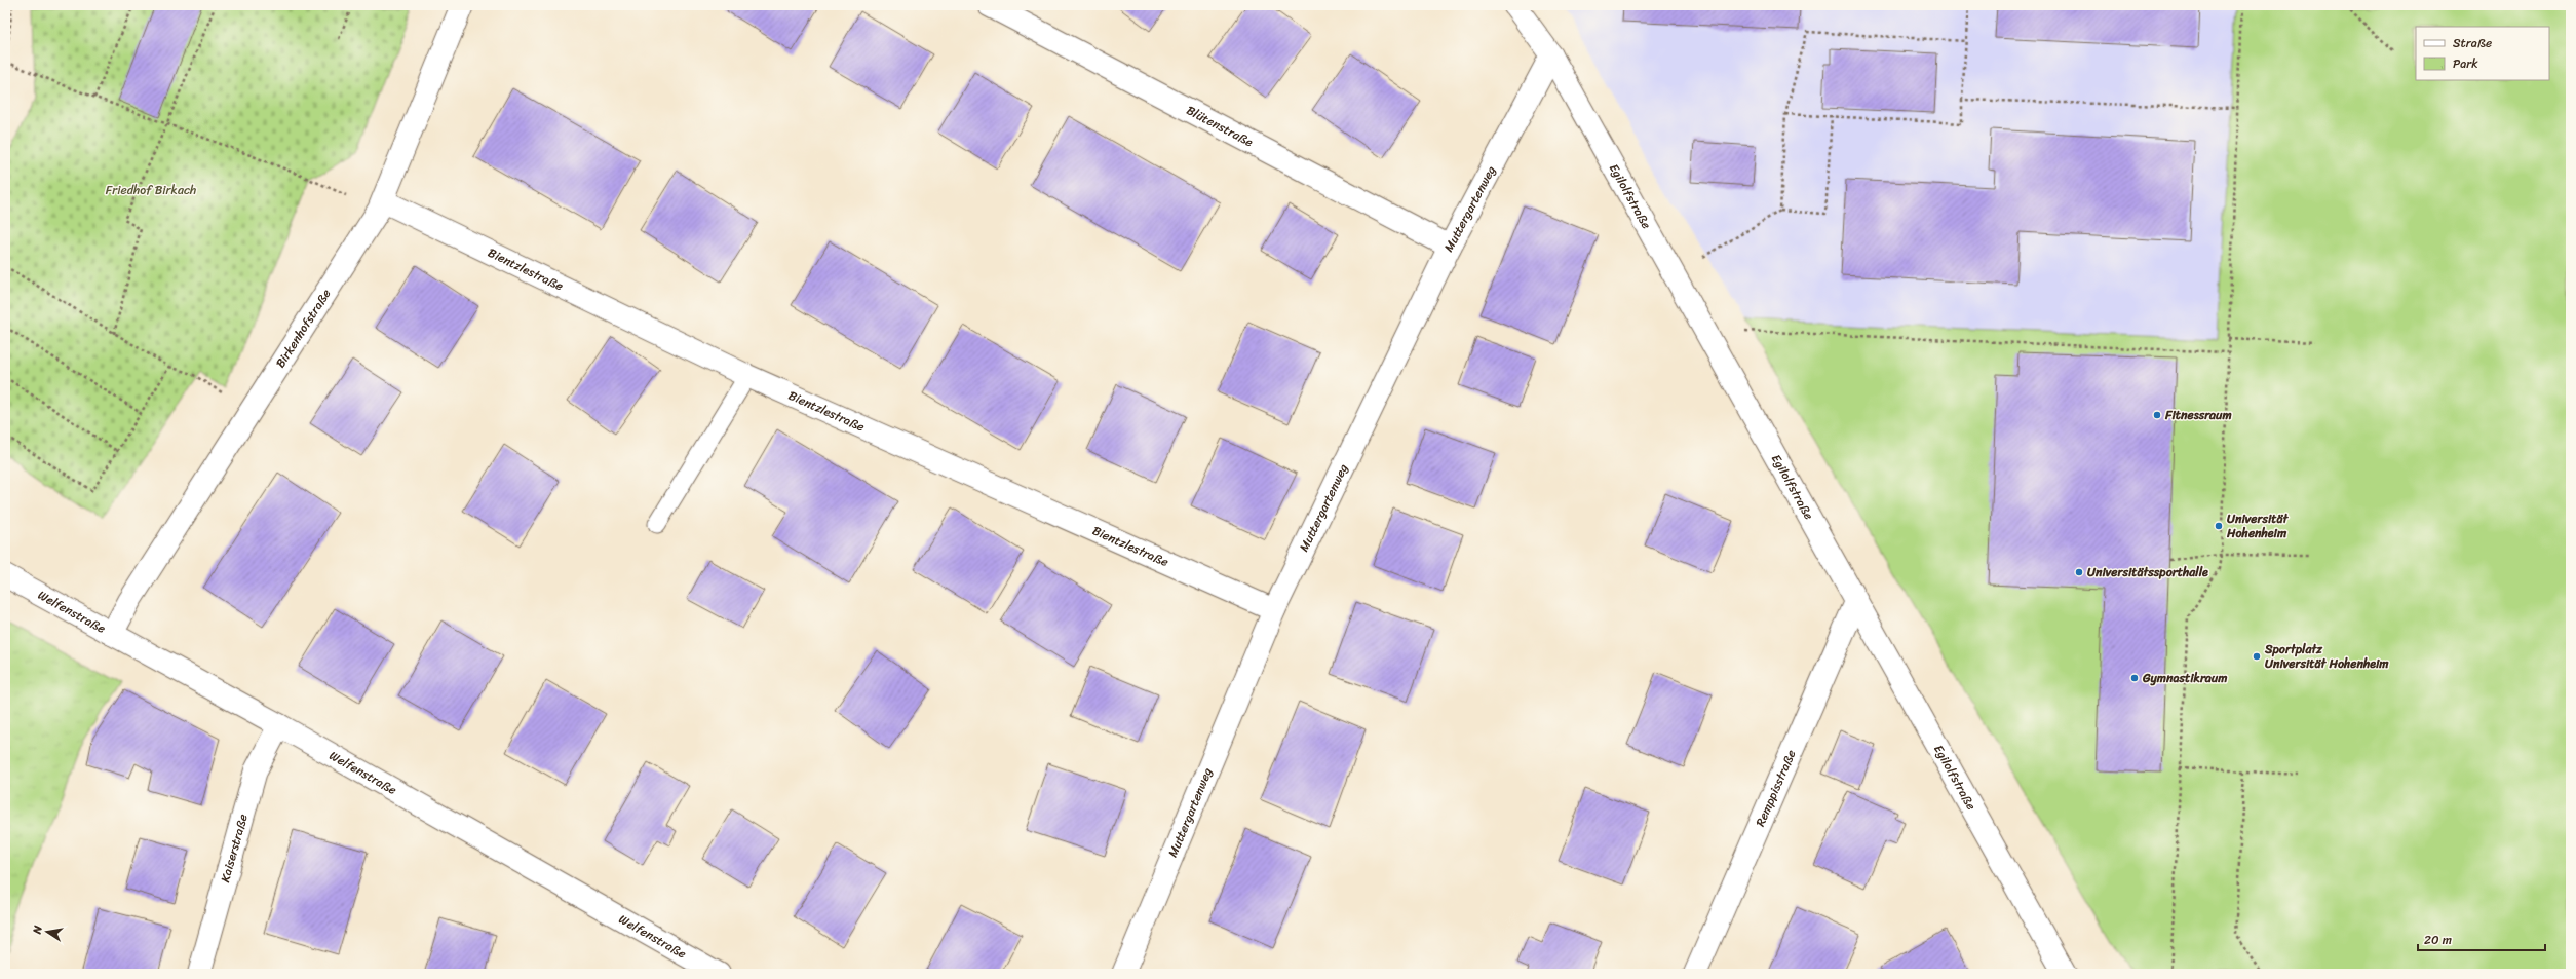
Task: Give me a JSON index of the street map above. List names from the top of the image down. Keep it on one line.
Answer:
{"streets":{"street":["Blütenstraße","Egilolfstraße","Muttergartenweg","Bientzlestraße","Birkenhofstraße","Welfenstraße","Remppisstraße","Kaiserstraße"]},"crossings":[["Blütenstraße","Muttergartenweg"],["Egilolfstraße","Muttergartenweg"],["Egilolfstraße","Remppisstraße"],["Muttergartenweg","Bientzlestraße"],["Bientzlestraße","Birkenhofstraße"],["Birkenhofstraße","Welfenstraße"],["Welfenstraße","Kaiserstraße"]],"parks":["Friedhof Birkach"],"places":["Fitnessraum","Universität Hohenheim","Universitätssporthalle","Sportplatz Universität Hohenheim","Gymnastikraum"],"legend":["Straße","Park"],"scale_bar":"20 m","north":"left"}
